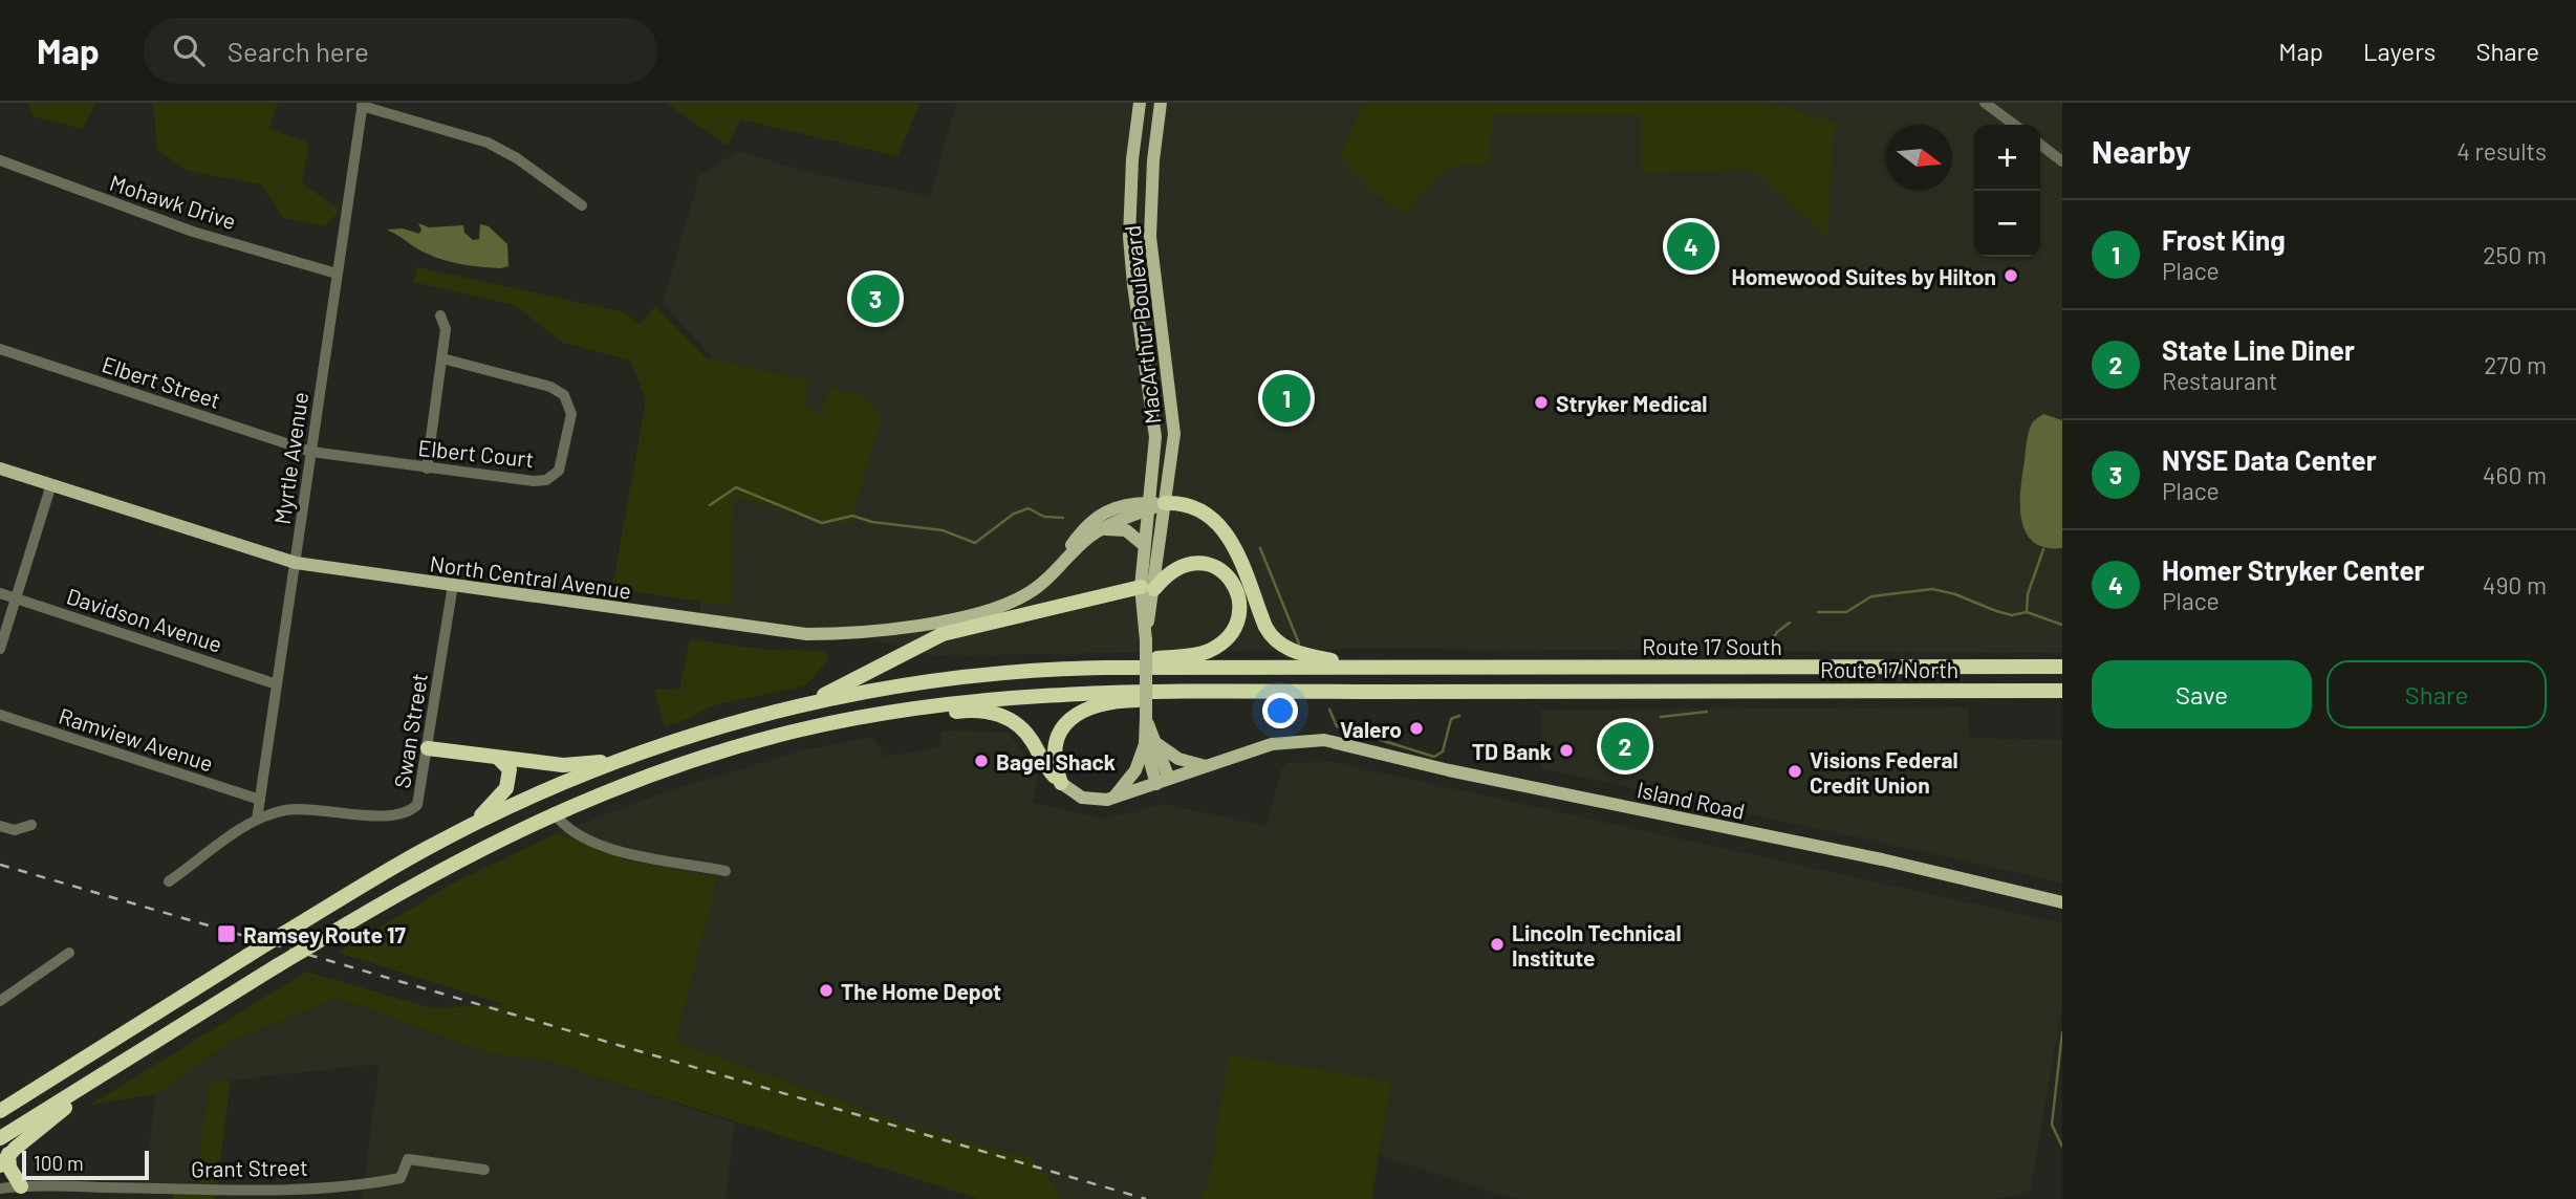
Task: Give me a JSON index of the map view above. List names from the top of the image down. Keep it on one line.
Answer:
{"streets":{"highway":["Route 17 South","Route 17 North"],"main road":["MacArthur Boulevard","North Central Avenue","Island Road"],"street":["Mohawk Drive","Elbert Street","Elbert Court","Myrtle Avenue","Davidson Avenue","Swan Street","Ramview Avenue","Grant Street"]},"crossings":[["Mohawk Drive","Myrtle Avenue"],["MacArthur Boulevard","North Central Avenue"],["MacArthur Boulevard","Island Road"],["Elbert Street","Elbert Court"],["Elbert Street","Myrtle Avenue"],["Elbert Court","Myrtle Avenue"],["Myrtle Avenue","North Central Avenue"],["Myrtle Avenue","Davidson Avenue"],["Myrtle Avenue","Swan Street"],["Myrtle Avenue","Ramview Avenue"],["North Central Avenue","Swan Street"]],"places":{"other":["Homewood Suites by Hilton","Stryker Medical","Valero","TD Bank","Bagel Shack","Visions Federal Credit Union","Lincoln Technical Institute","The Home Depot"],"transit":["Ramsey Route 17"]},"scale_bar":"100 m","north":"right","page":{"header":"Map","search":"Search here","nav":["Map","Layers","Share"],"heading":["Nearby","4 results"],"map_buttons":["+","−"],"list":[{"mark":"1","name":"Frost King","note":"Place","value":"250 m"},{"mark":"2","name":"State Line Diner","note":"Restaurant","value":"270 m"},{"mark":"3","name":"NYSE Data Center","note":"Place","value":"460 m"},{"mark":"4","name":"Homer Stryker Center","note":"Place","value":"490 m"}],"pins":["4","3","1","2"],"buttons":["Save","Share"],"scale":"100 m"}}
